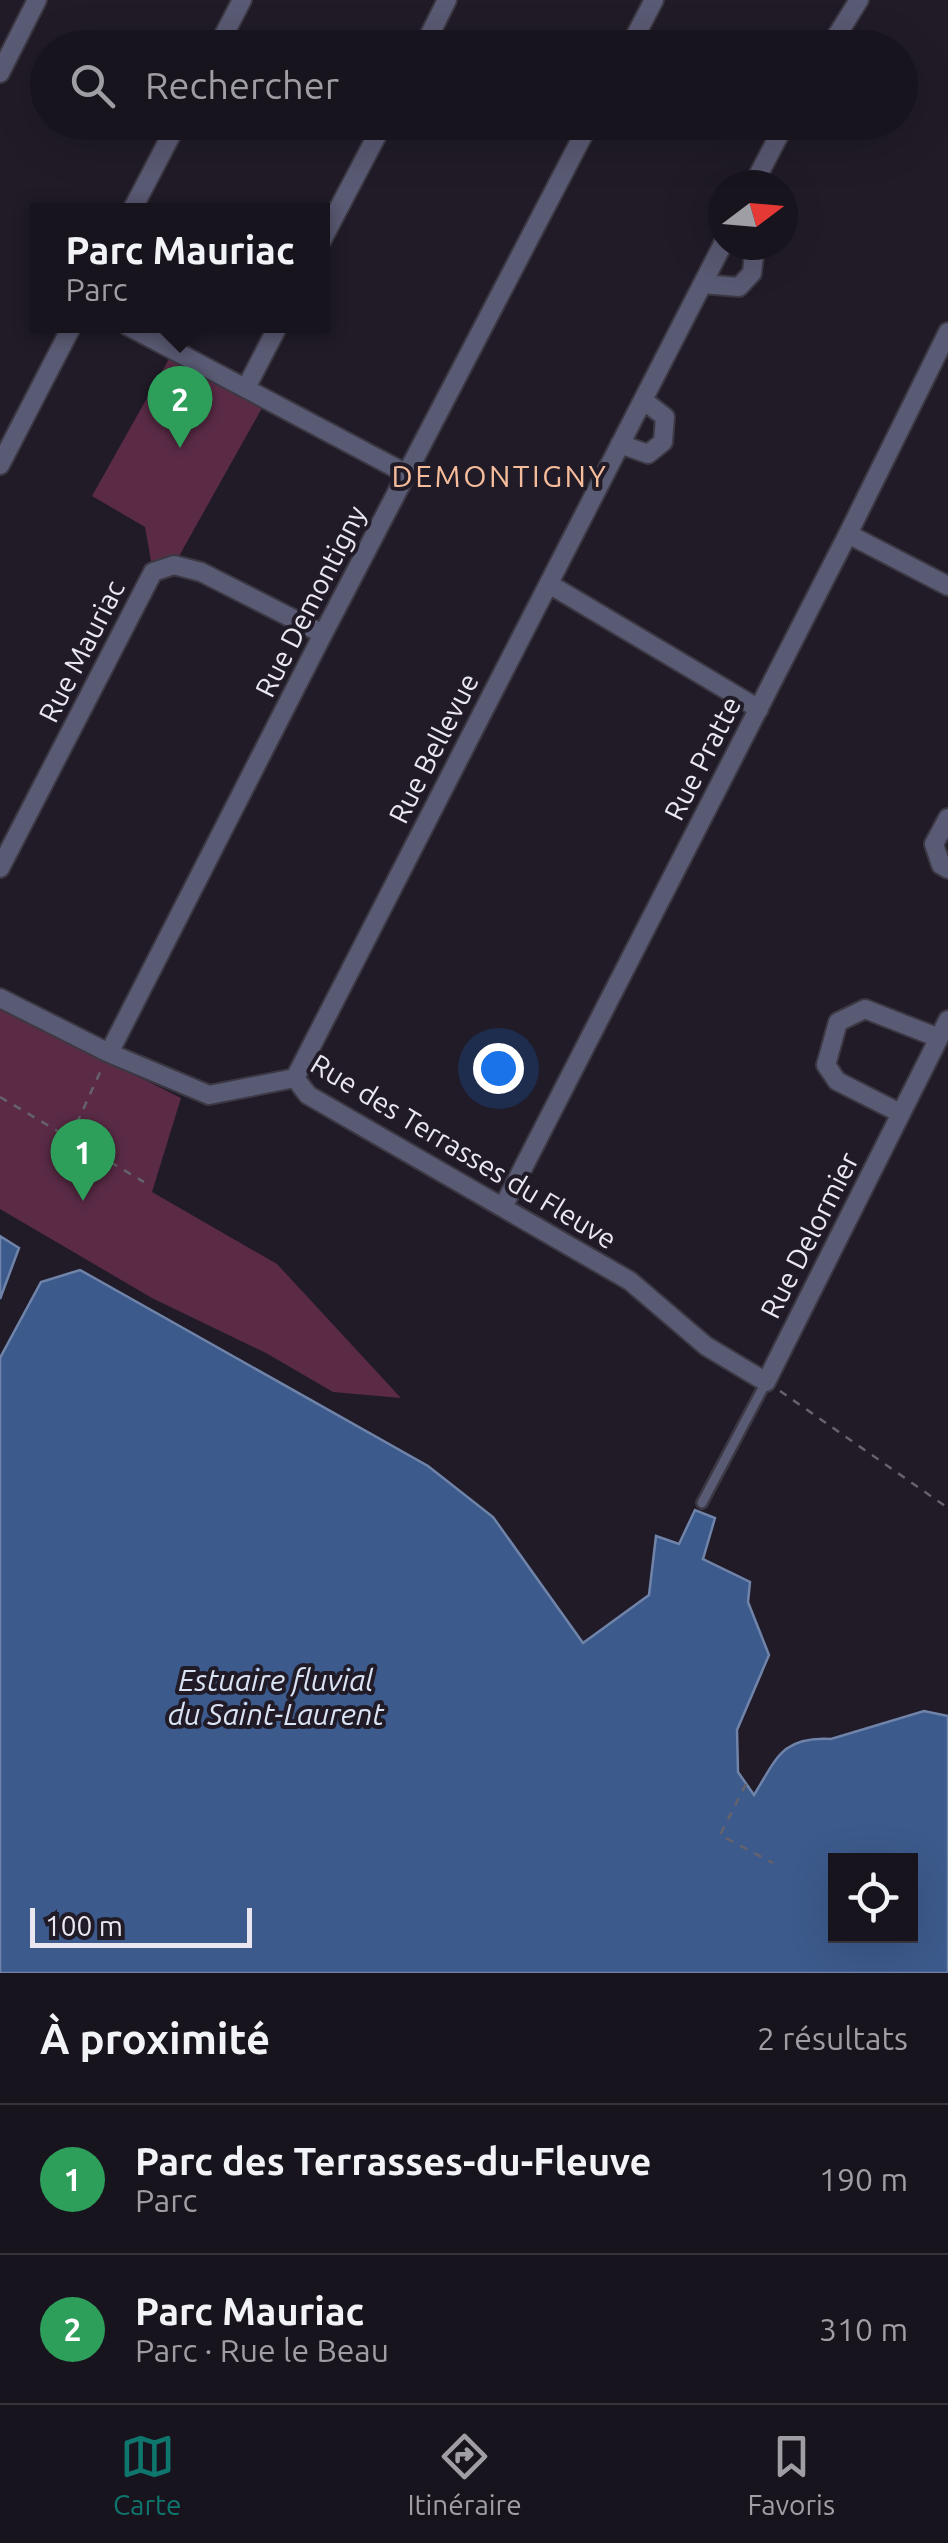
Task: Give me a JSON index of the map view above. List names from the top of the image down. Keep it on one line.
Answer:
{"streets":{"street":["Rue Demontigny","Rue Mauriac","Rue Bellevue","Rue Pratte","Rue des Terrasses du Fleuve","Rue Delormier"]},"crossings":[["Rue Demontigny","Rue Mauriac"],["Rue Demontigny","Rue des Terrasses du Fleuve"],["Rue Bellevue","Rue des Terrasses du Fleuve"],["Rue Pratte","Rue des Terrasses du Fleuve"],["Rue des Terrasses du Fleuve","Rue Delormier"]],"districts":["DEMONTIGNY"],"water":["Estuaire fluvial du Saint-Laurent"],"scale_bar":"100 m","north":"right","page":{"search":"Rechercher","popup":["Parc Mauriac","Parc"],"pins":["2","1"],"scale":"100 m","heading":["À proximité","2 résultats"],"list":[{"mark":"1","name":"Parc des Terrasses-du-Fleuve","note":"Parc","value":"190 m"},{"mark":"2","name":"Parc Mauriac","note":"Parc · Rue le Beau","value":"310 m"}],"nav":["Carte","Itinéraire","Favoris"]}}
